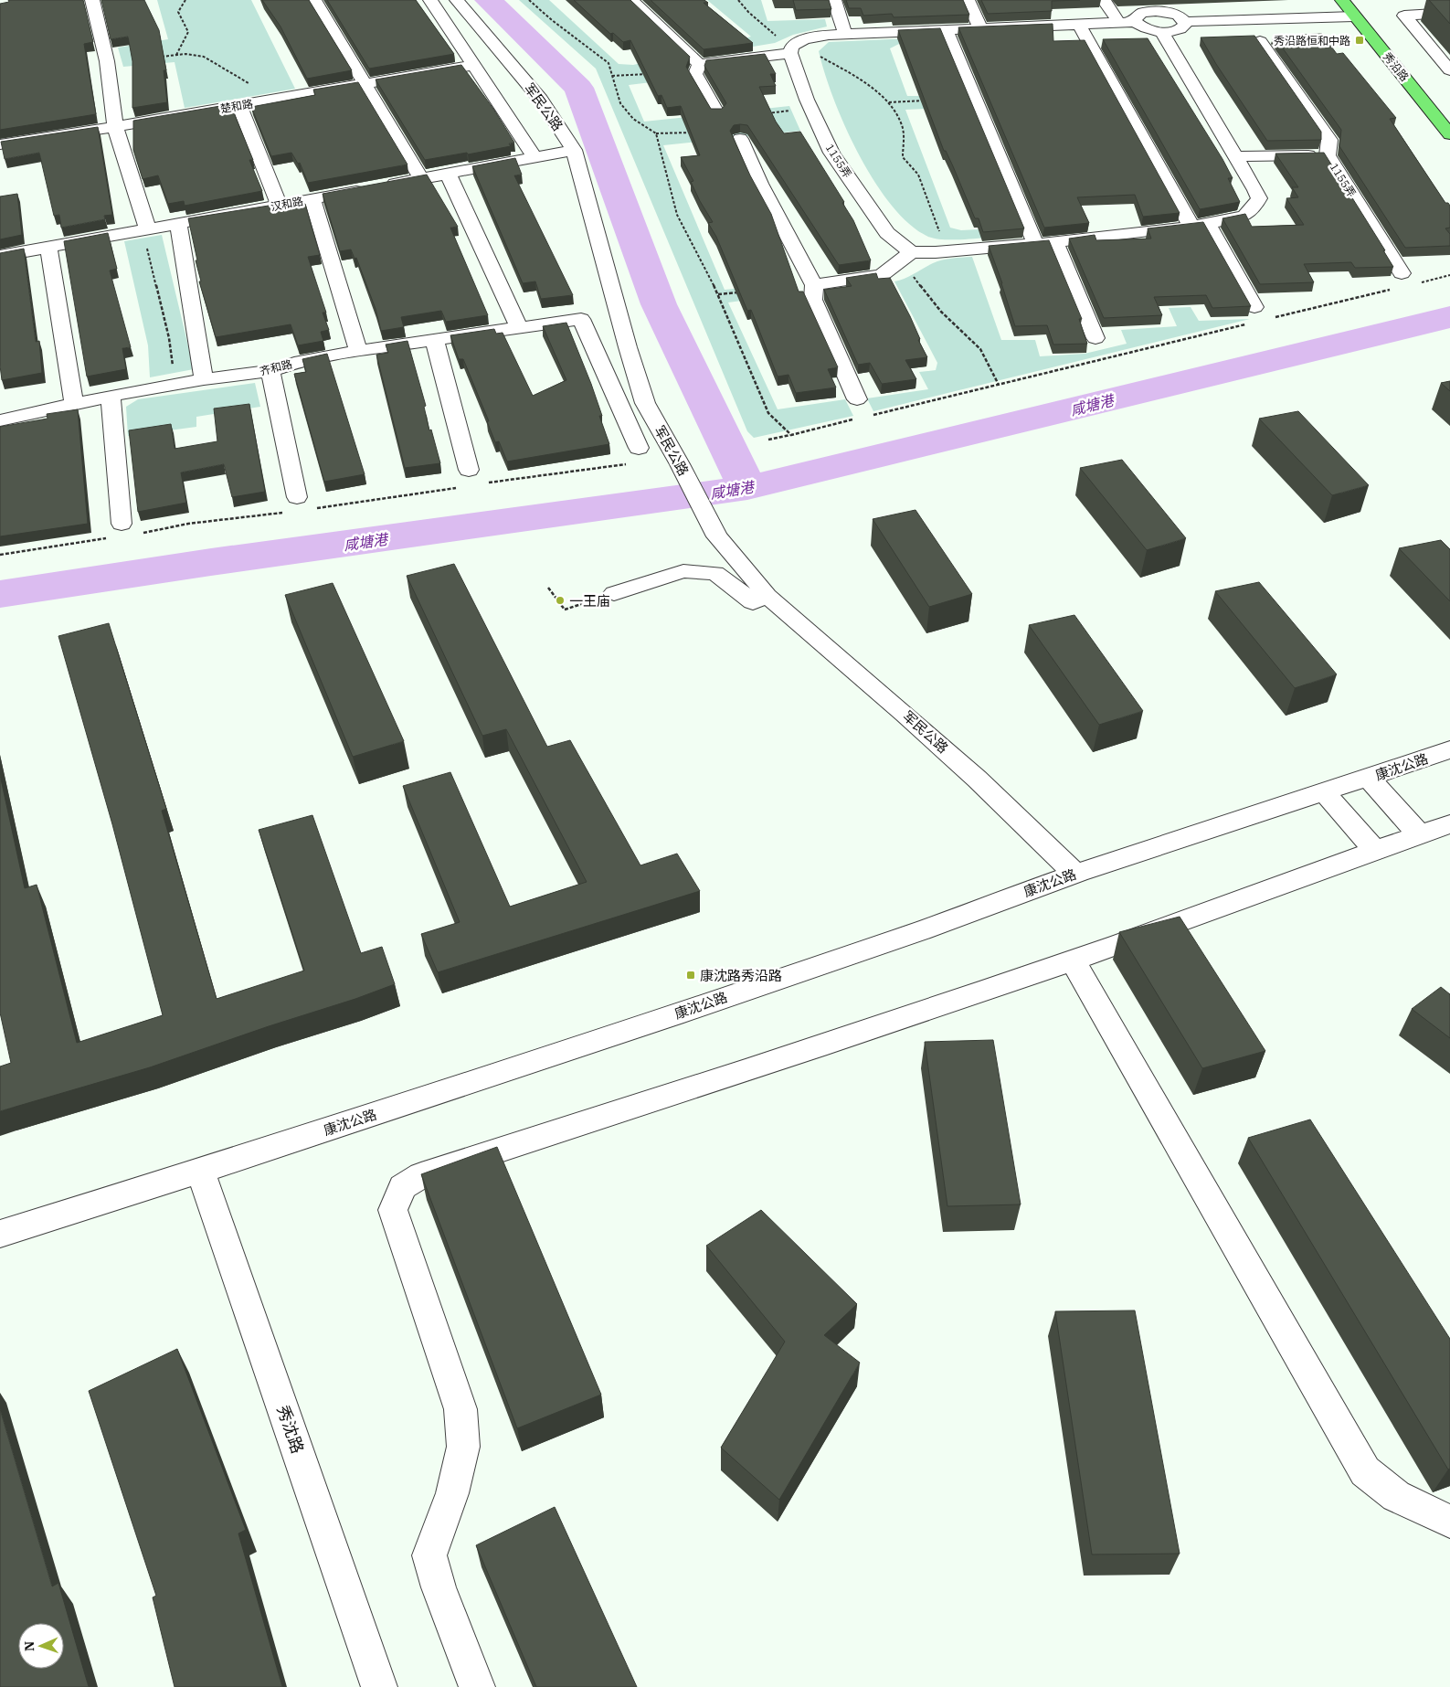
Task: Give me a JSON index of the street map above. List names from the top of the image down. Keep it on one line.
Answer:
{"streets":{"main road":["秀沿路"],"street":["楚和路","军民公路","1155弄","汉和路","齐和路","康沈公路","秀沈路"]},"crossings":[["军民公路","汉和路"],["军民公路","康沈公路"],["康沈公路","秀沈路"]],"water":["咸塘港"],"places":{"transit":["秀沿路恒和中路","康沈路秀沿路"],"other":["一王庙"]},"north":"left"}
